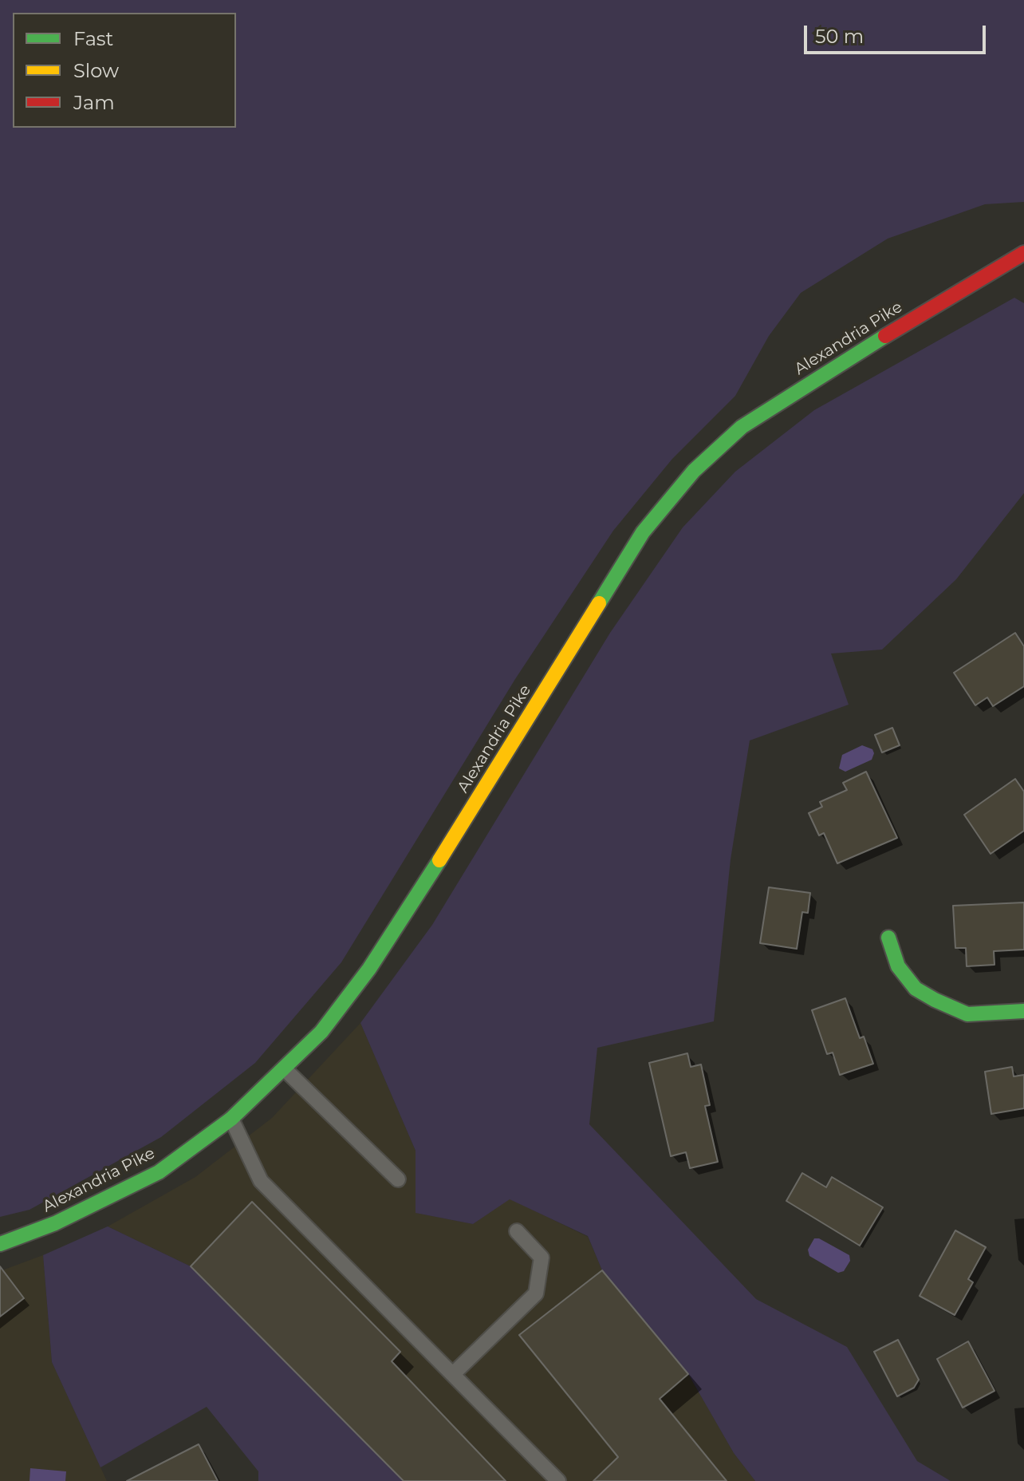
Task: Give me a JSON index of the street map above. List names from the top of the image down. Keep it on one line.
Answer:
{"streets":{"main road":["Alexandria Pike"]},"legend":["Fast","Slow","Jam"],"scale_bar":"50 m"}
